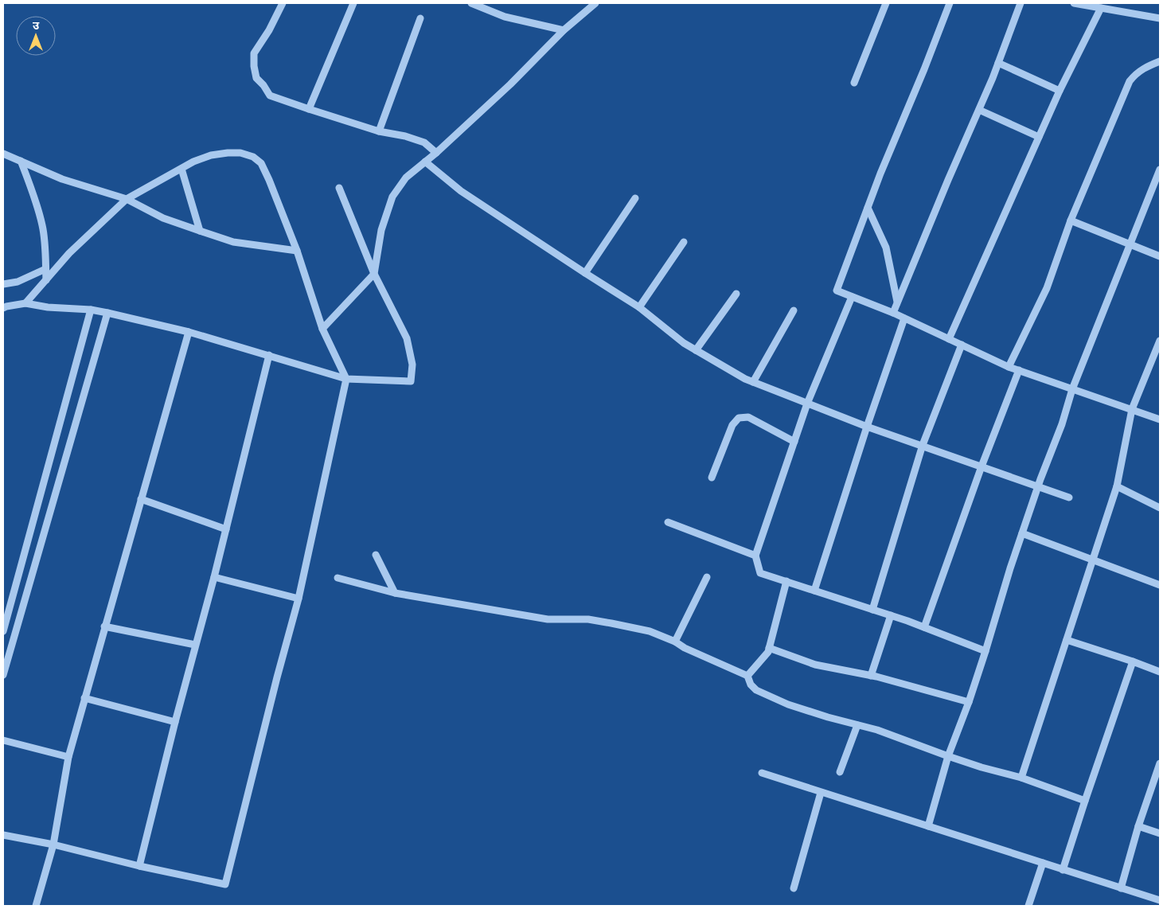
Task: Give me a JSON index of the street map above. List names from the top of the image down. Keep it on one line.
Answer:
{"north":"top"}
